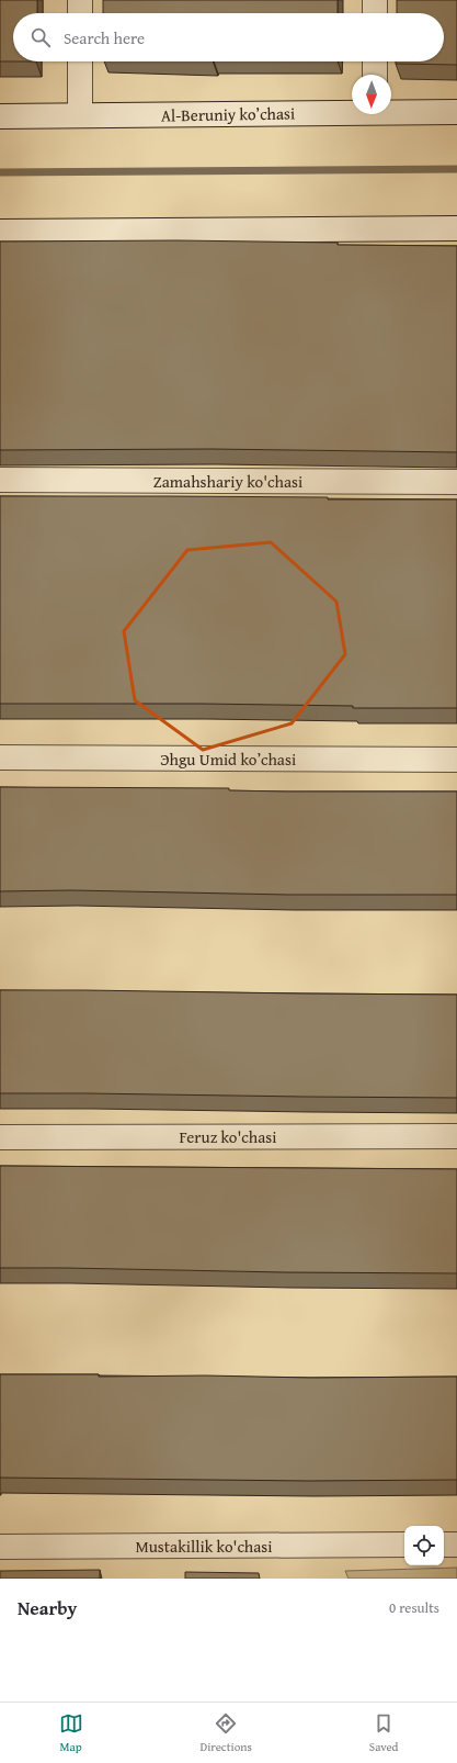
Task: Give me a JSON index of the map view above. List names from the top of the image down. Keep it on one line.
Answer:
{"streets":{"street":["Al-Beruniy ko’chasi","Zamahshariy ko'chasi","Эhgu Umid ko’chasi","Feruz ko'chasi","Mustakillik ko'chasi"]},"north":"bottom","page":{"search":"Search here","heading":["Nearby","0 results"],"nav":["Map","Directions","Saved"]}}
